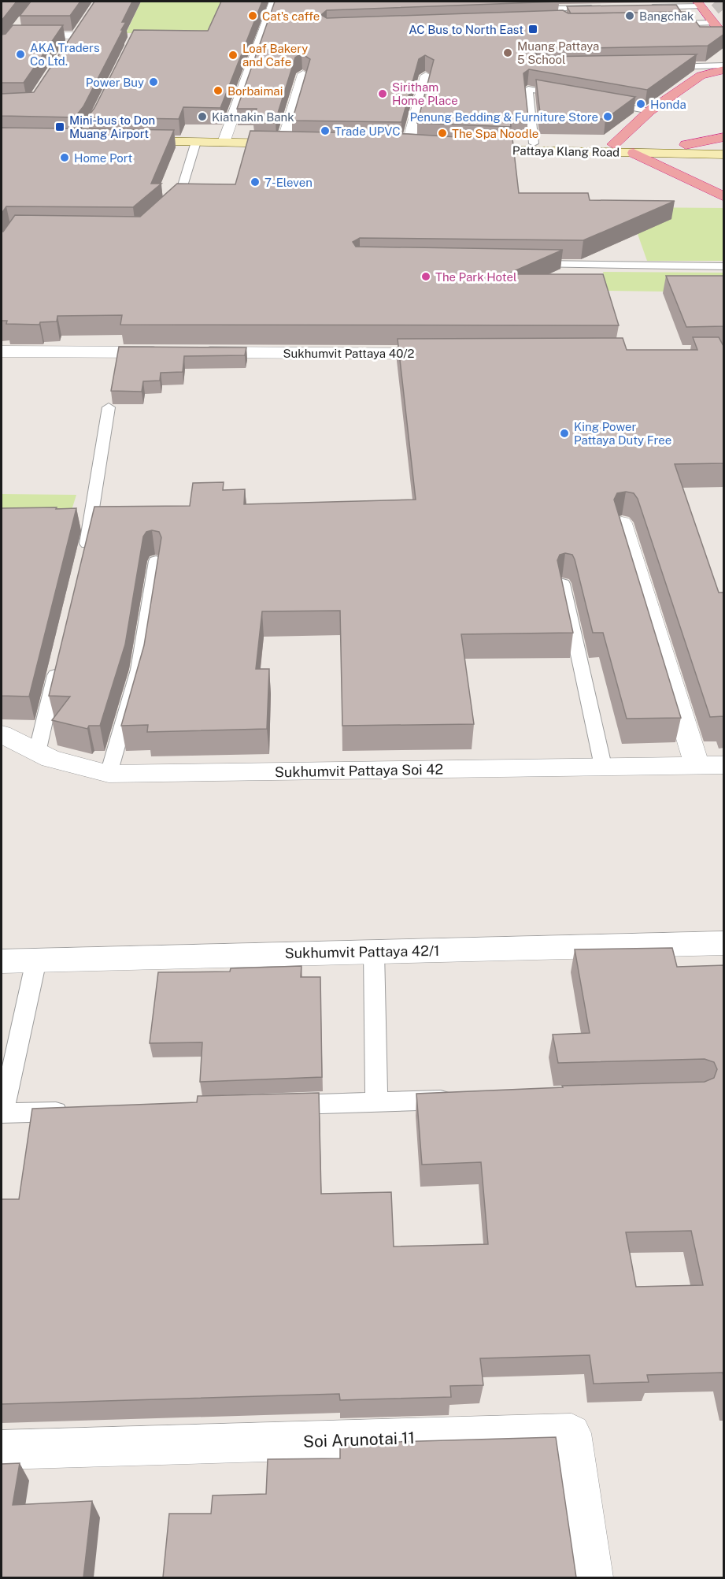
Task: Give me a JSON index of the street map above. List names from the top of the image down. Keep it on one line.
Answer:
{"streets":{"main road":["Pattaya Klang Road"],"street":["Sukhumvit Pattaya 40/2","Sukhumvit Pattaya Soi 42","Sukhumvit Pattaya 42/1","Soi Arunotai 11"]},"places":{"other":["Cat's caffe","Bangchak","Muang Pattaya 5 School","AKA Traders Co Ltd.","Loaf Bakery and Cafe","Power Buy","Borbaimai","Siritham Home Place","Honda","Kiatnakin Bank","Penung Bedding & Furniture Store","Trade UPVC","The Spa Noodle","Home Port","7-Eleven","The Park Hotel","King Power Pattaya Duty Free"],"transit":["AC Bus to North East","Mini-bus to Don Muang Airport"]}}
